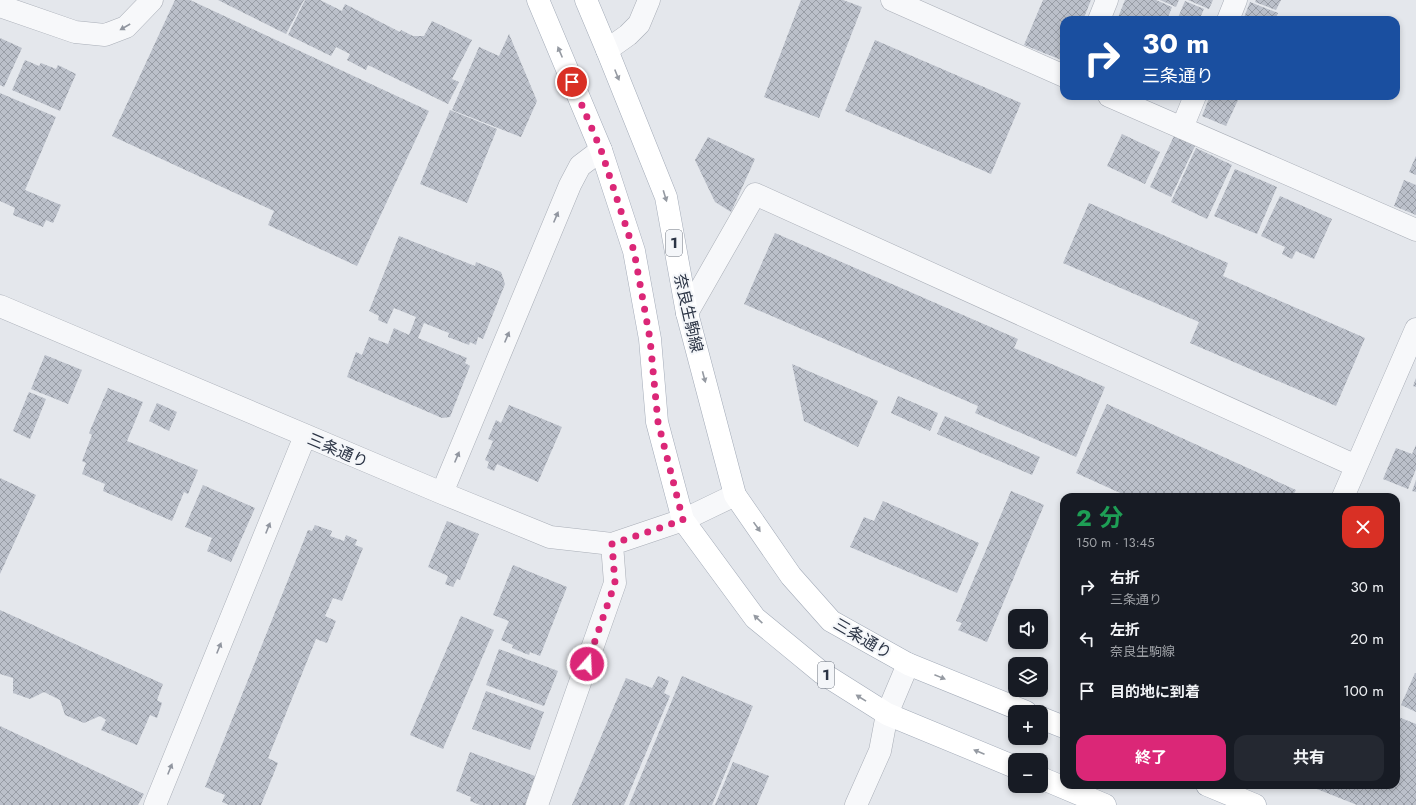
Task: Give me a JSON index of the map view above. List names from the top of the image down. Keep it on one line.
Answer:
{"streets":{"main road":["1","奈良生駒線","三条通り"]},"crossings":[["1","三条通り"],["奈良生駒線","三条通り"]],"page":{"turn":["30 m","三条通り"],"heading":["2 分","150 m · 13:45"],"list":[{"name":"右折","note":"三条通り","value":"30 m"},{"name":"左折","note":"奈良生駒線","value":"20 m"},{"name":"目的地に到着","value":"100 m"}],"map_buttons":["+","−"],"buttons":["終了","共有"]}}
